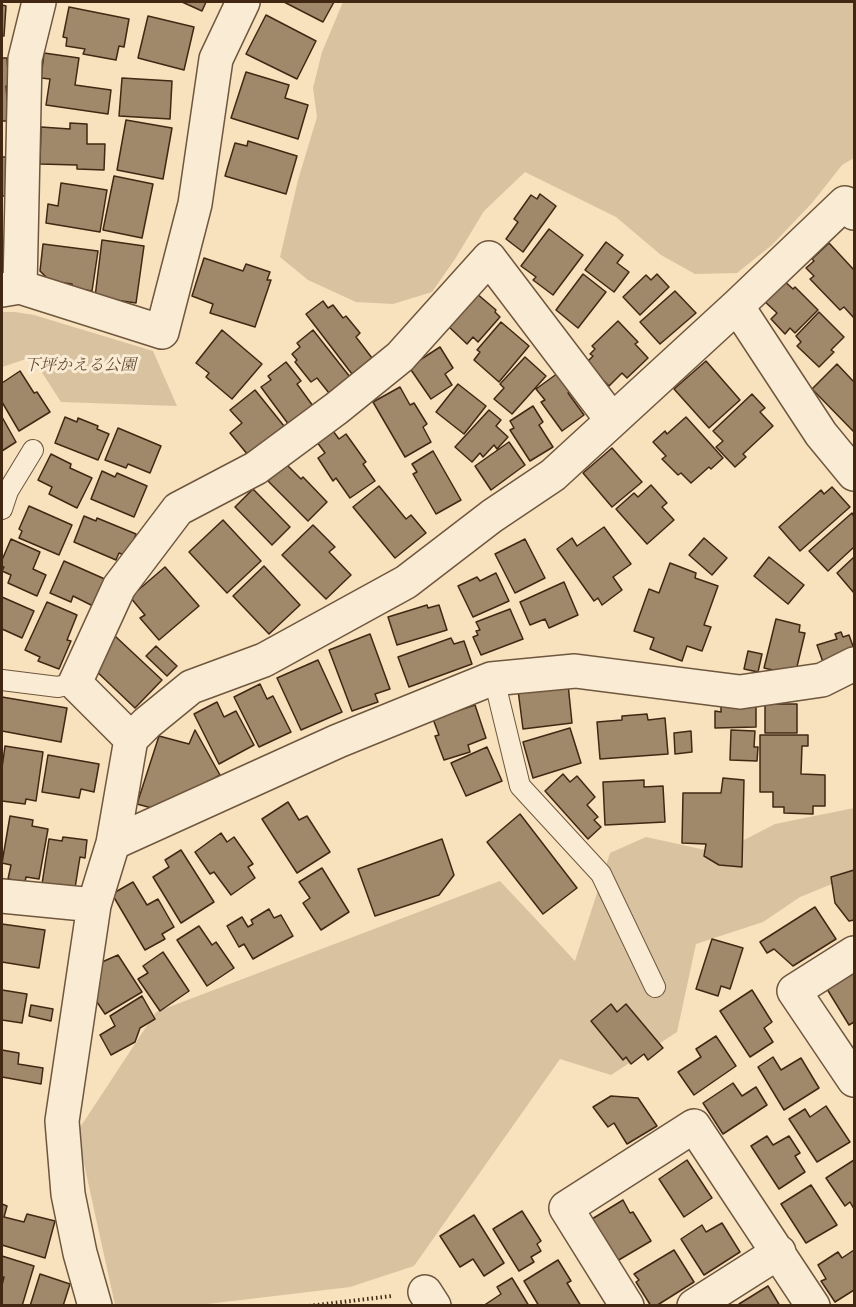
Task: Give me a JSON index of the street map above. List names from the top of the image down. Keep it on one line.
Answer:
{"parks":["下坪かえる公園"]}
